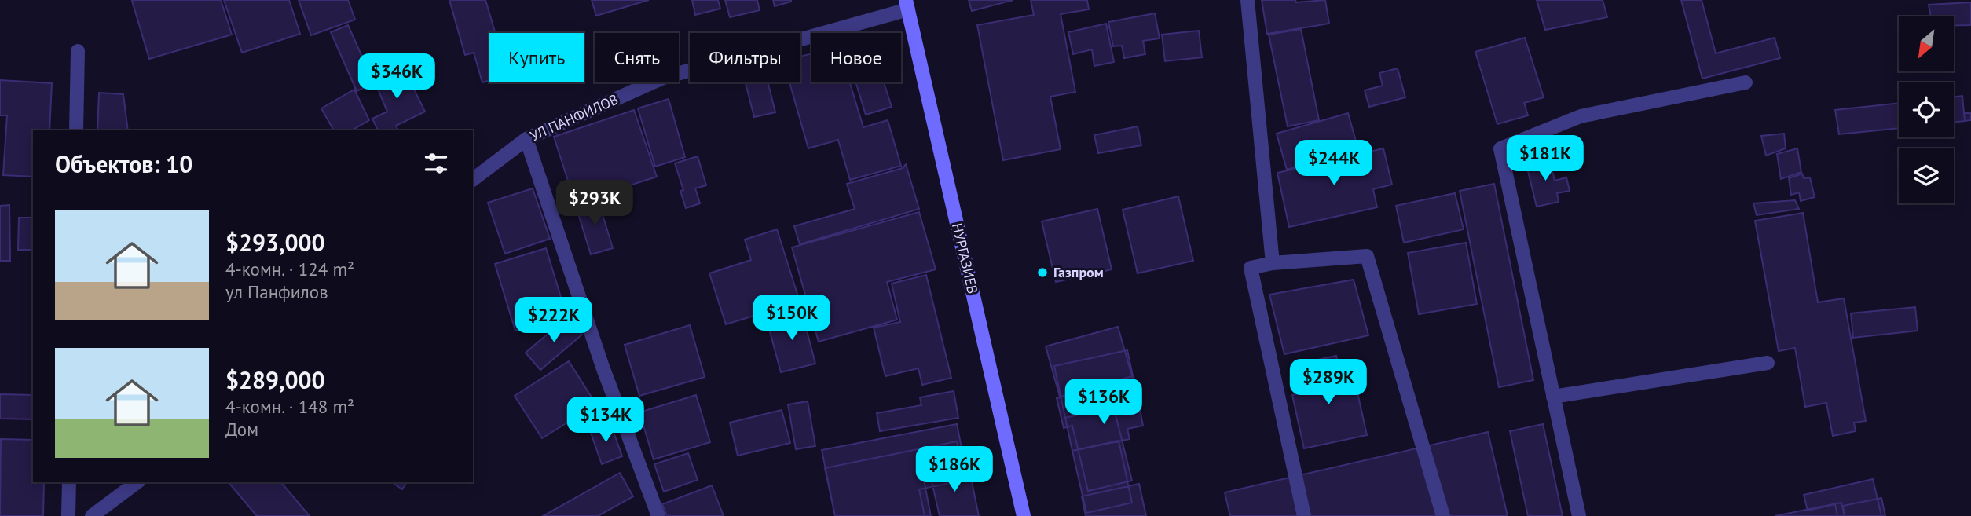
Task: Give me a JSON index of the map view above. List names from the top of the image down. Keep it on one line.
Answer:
{"streets":{"main road":["НУРГАЗИЕВ"],"street":["УЛ ПАНФИЛОВ"]},"crossings":[["УЛ ПАНФИЛОВ","НУРГАЗИЕВ"]],"places":["Газпром"],"north":"bottom left","page":{"chip":["Купить","Снять","Фильтры","Новое"],"price":["$346K","$181K","$244K","$293K","$150K","$222K","$289K","$136K","$134K","$186K"],"heading":"Объектов: 10","list":[{"name":"$293,000","note":"4-комн. · 124 m² · ул Панфилов"},{"name":"$289,000","note":"4-комн. · 148 m² · Дом"}]}}
